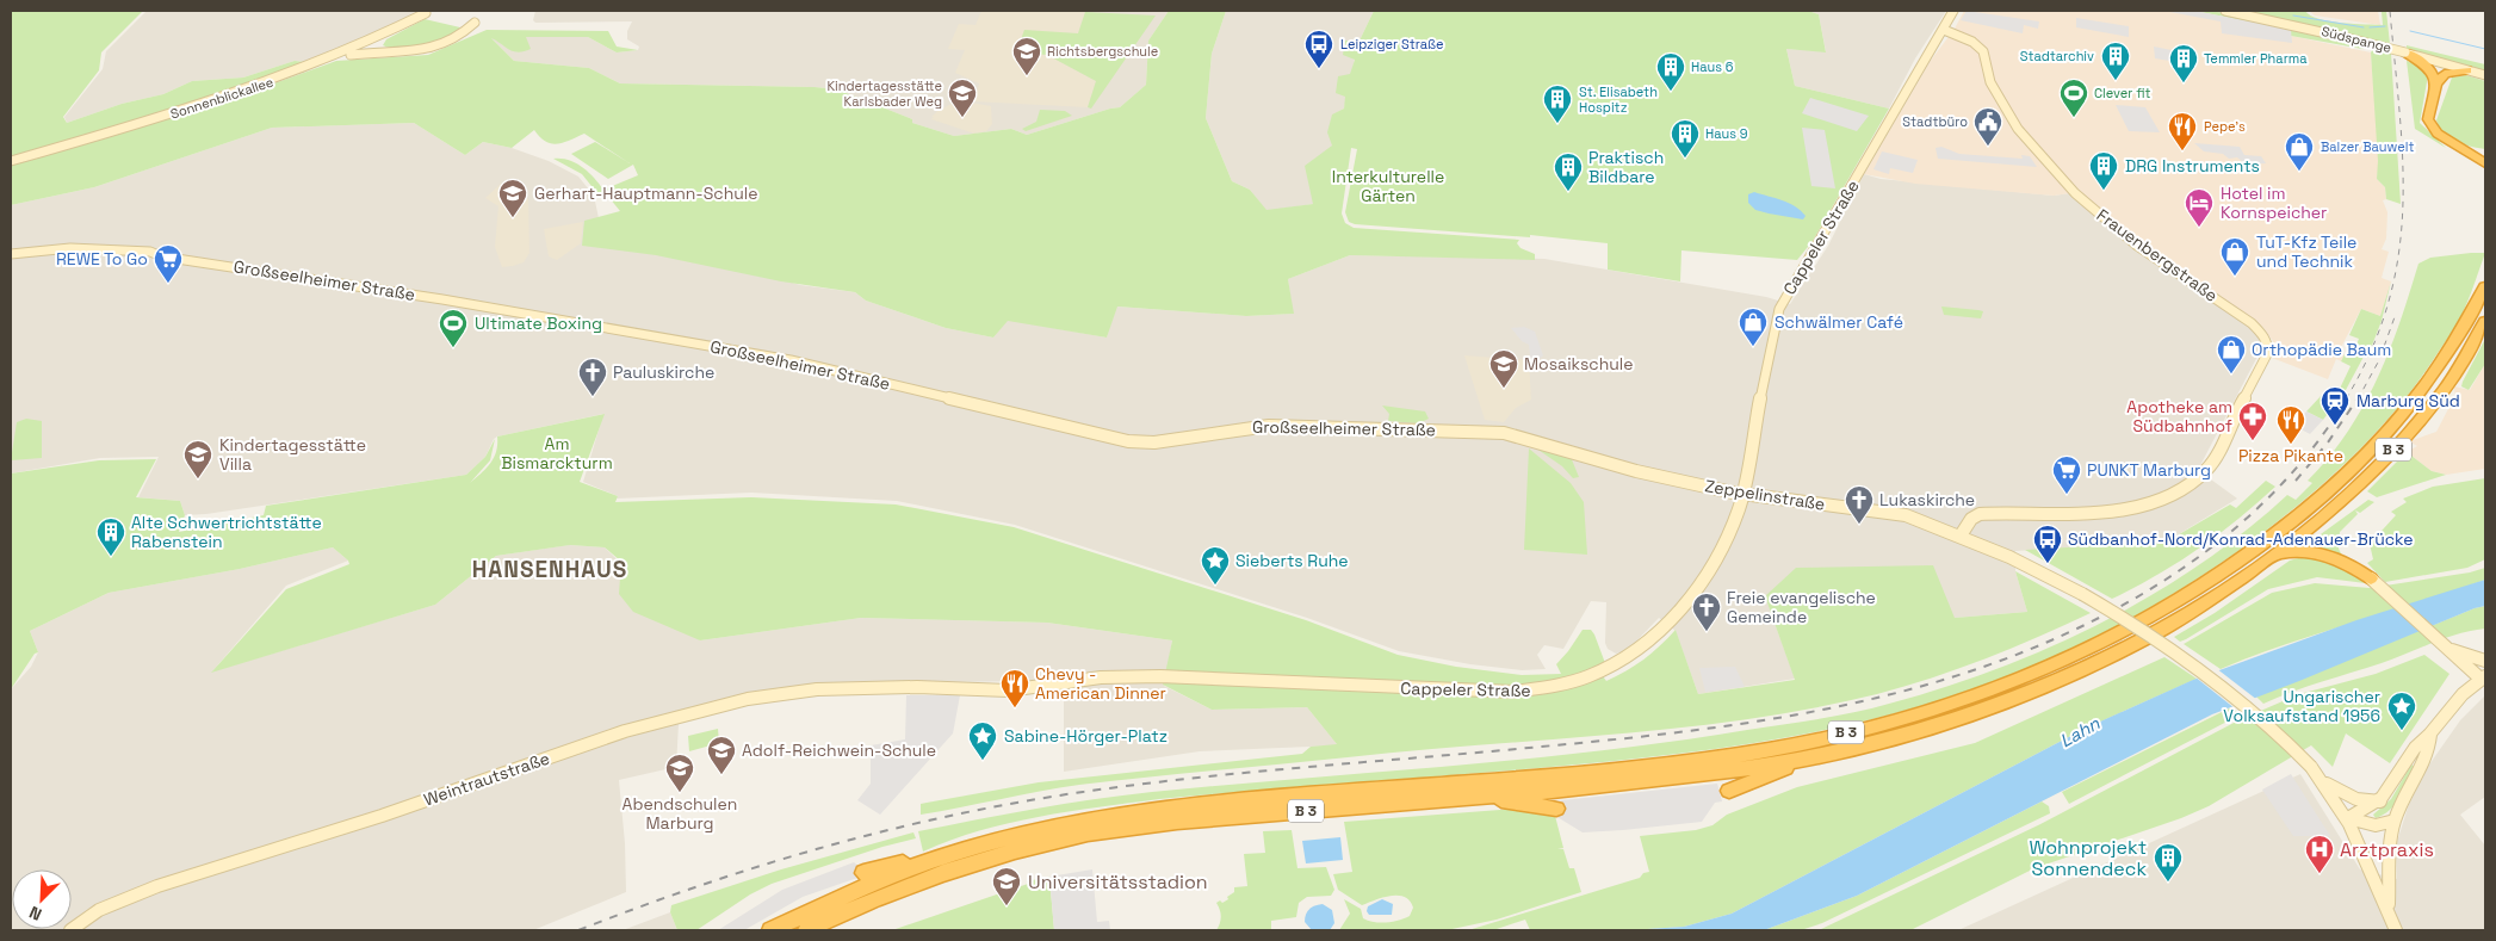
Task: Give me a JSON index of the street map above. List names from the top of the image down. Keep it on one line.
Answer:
{"streets":{"highway":["B 3"],"main road":["Südspange","Sonnenblickallee","Cappeler Straße","Frauenbergstraße","Großseelheimer Straße","Zeppelinstraße","Weintrautstraße"]},"crossings":[["Cappeler Straße","Frauenbergstraße"],["Cappeler Straße","Zeppelinstraße"],["Cappeler Straße","Weintrautstraße"],["Frauenbergstraße","Zeppelinstraße"],["Großseelheimer Straße","Zeppelinstraße"]],"districts":["HANSENHAUS"],"water":["Lahn"],"parks":["Interkulturelle Gärten","Am Bismarckturm"],"places":{"bus stop":["Leipziger Straße","Südbanhof-Nord/Konrad-Adenauer-Brücke"],"school or university":["Richtsbergschule","Kindertagesstätte Karlsbader Weg","Gerhart-Hauptmann-Schule","Mosaikschule","Kindertagesstätte Villa","Adolf-Reichwein-Schule","Abendschulen Marburg","Universitätsstadion"],"building":["Stadtarchiv","Temmler Pharma","Haus 6","St. Elisabeth Hospitz","Haus 9","DRG Instruments","Praktisch Bildbare","Alte Schwertrichtstätte Rabenstein","Wohnprojekt Sonnendeck"],"sports":["Clever fit","Ultimate Boxing"],"public building":["Stadtbüro"],"restaurant":["Pepe's","Pizza Pikante","Chevy - American Dinner"],"shop":["Balzer Bauwelt","TuT-Kfz Teile und Technik","Schwälmer Café","Orthopädie Baum"],"hotel":["Hotel im Kornspeicher"],"supermarket":["REWE To Go","PUNKT Marburg"],"church":["Pauluskirche","Lukaskirche","Freie evangelische Gemeinde"],"station":["Marburg Süd"],"pharmacy":["Apotheke am Südbahnhof"],"place":["Sieberts Ruhe","Ungarischer Volksaufstand 1956","Sabine-Hörger-Platz"],"hospital":["Arztpraxis"]},"north":"bottom left"}
